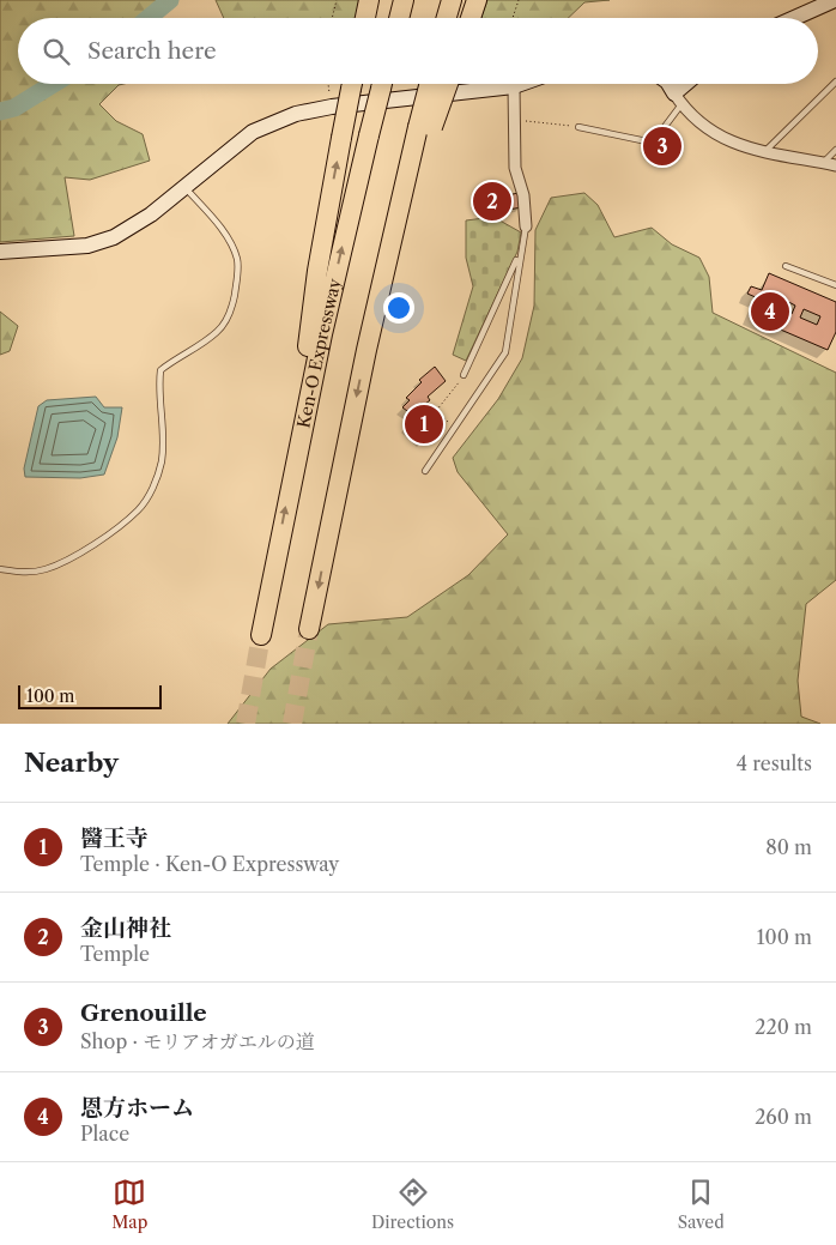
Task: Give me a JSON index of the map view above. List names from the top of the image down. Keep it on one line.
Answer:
{"streets":{"highway":["Ken-O Expressway"]},"scale_bar":"100 m","page":{"search":"Search here","pins":["3","2","4","1"],"scale":"100 m","heading":["Nearby","4 results"],"list":[{"mark":"1","name":"醫王寺","note":"Temple · Ken-O Expressway","value":"80 m"},{"mark":"2","name":"金山神社","note":"Temple","value":"100 m"},{"mark":"3","name":"Grenouille","note":"Shop · モリアオガエルの道","value":"220 m"},{"mark":"4","name":"恩方ホーム","note":"Place","value":"260 m"}],"nav":["Map","Directions","Saved"]}}
